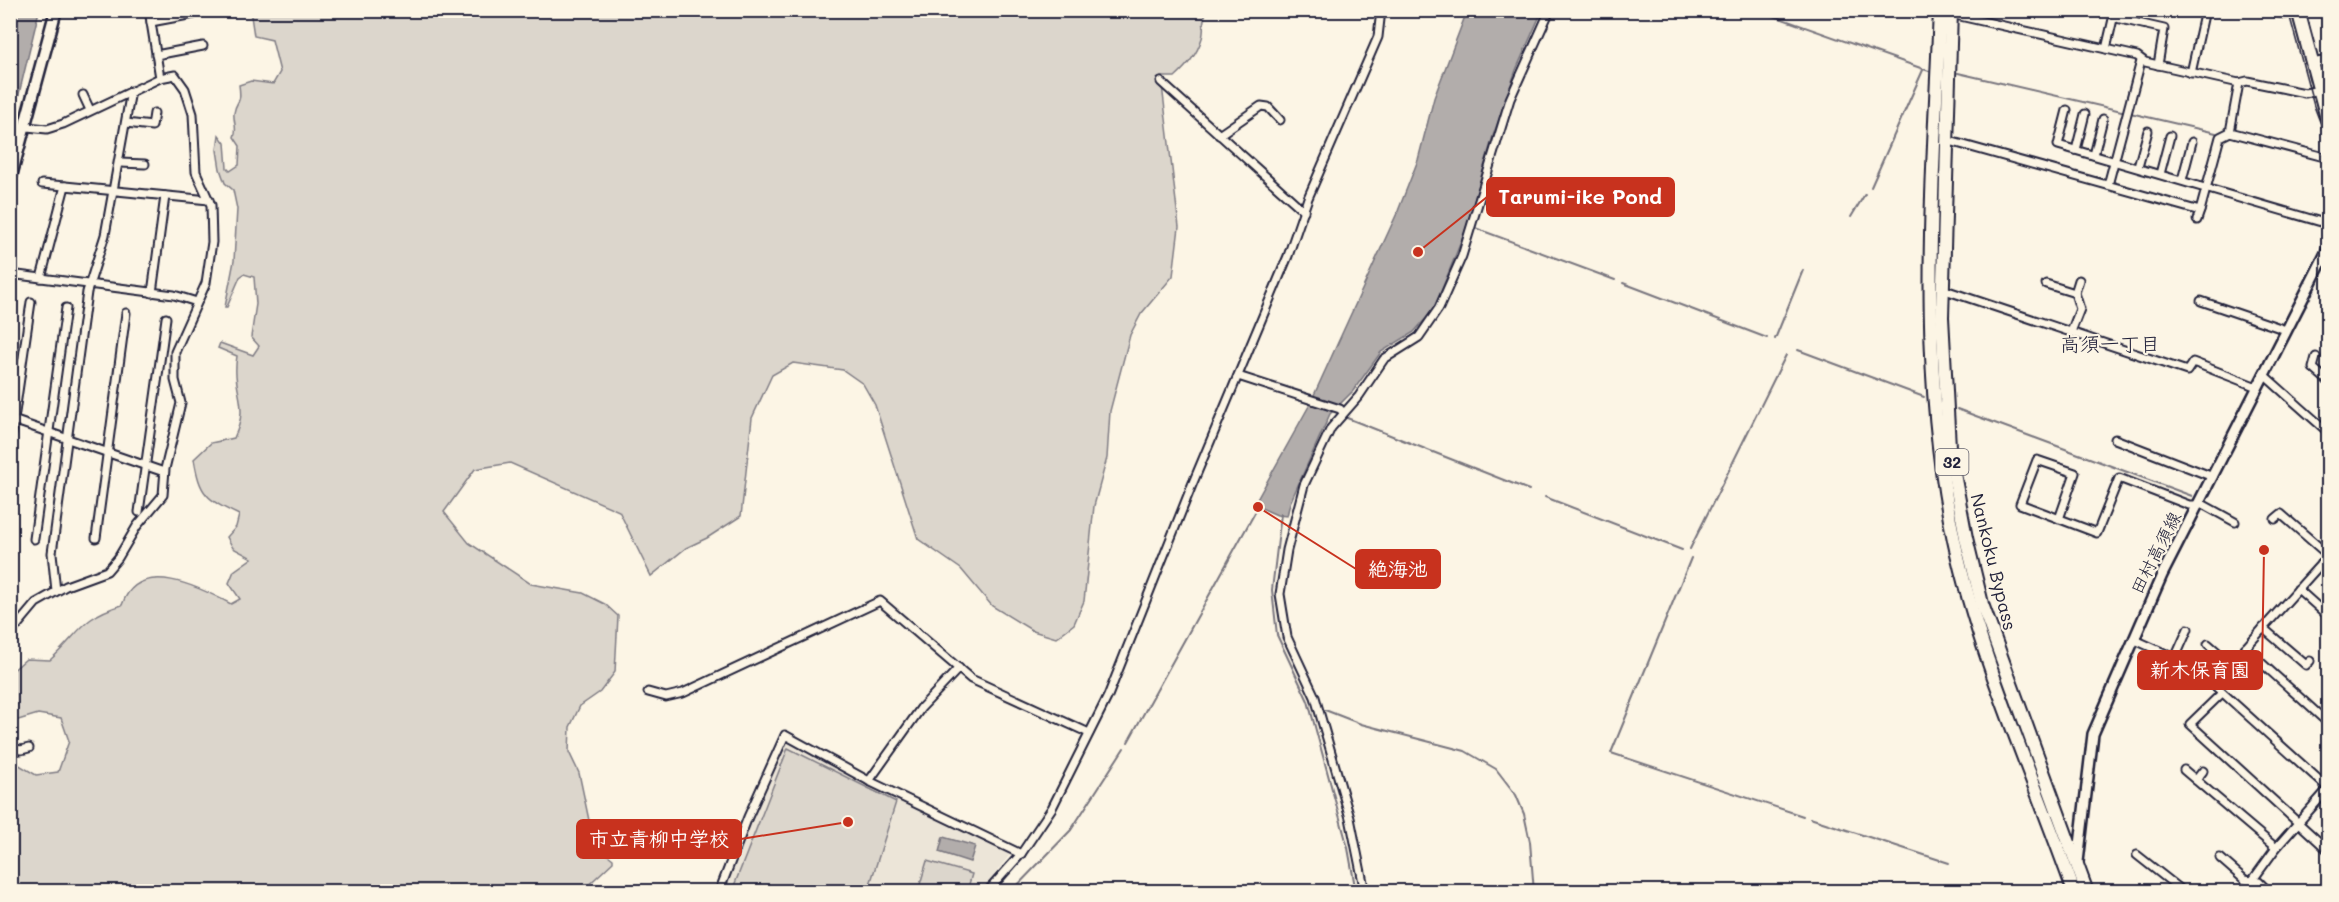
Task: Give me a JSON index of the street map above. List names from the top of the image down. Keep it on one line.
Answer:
{"streets":{"highway":["32","Nankoku Bypass"],"main road":["田村高須線"]},"crossings":[["田村高須線","Nankoku Bypass"]],"districts":["高須一丁目"],"places":["Tarumi-ike Pond","絶海池","新木保育園","市立青柳中学校"]}
